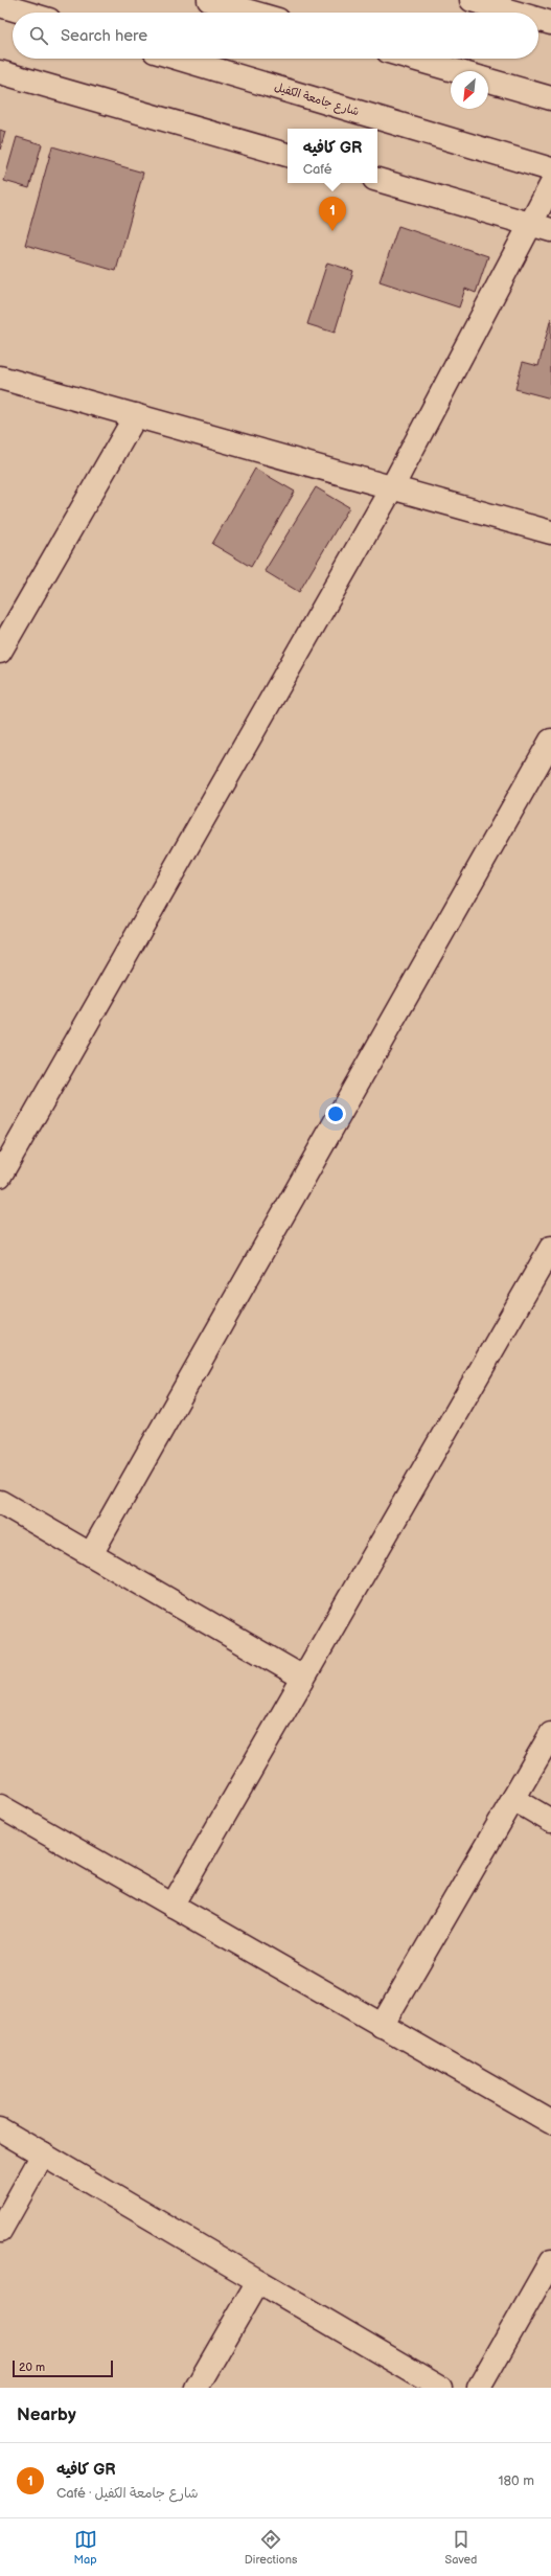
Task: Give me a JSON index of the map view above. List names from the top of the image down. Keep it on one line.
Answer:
{"streets":{"street":["شارع جامعة الكفيل"]},"scale_bar":"20 m","north":"bottom left","page":{"search":"Search here","popup":["كافيه GR","Café"],"pins":"1","scale":"20 m","heading":"Nearby","list":[{"mark":"1","name":"كافيه GR","note":"Café · شارع جامعة الكفيل","value":"180 m"}],"nav":["Map","Directions","Saved"]}}
